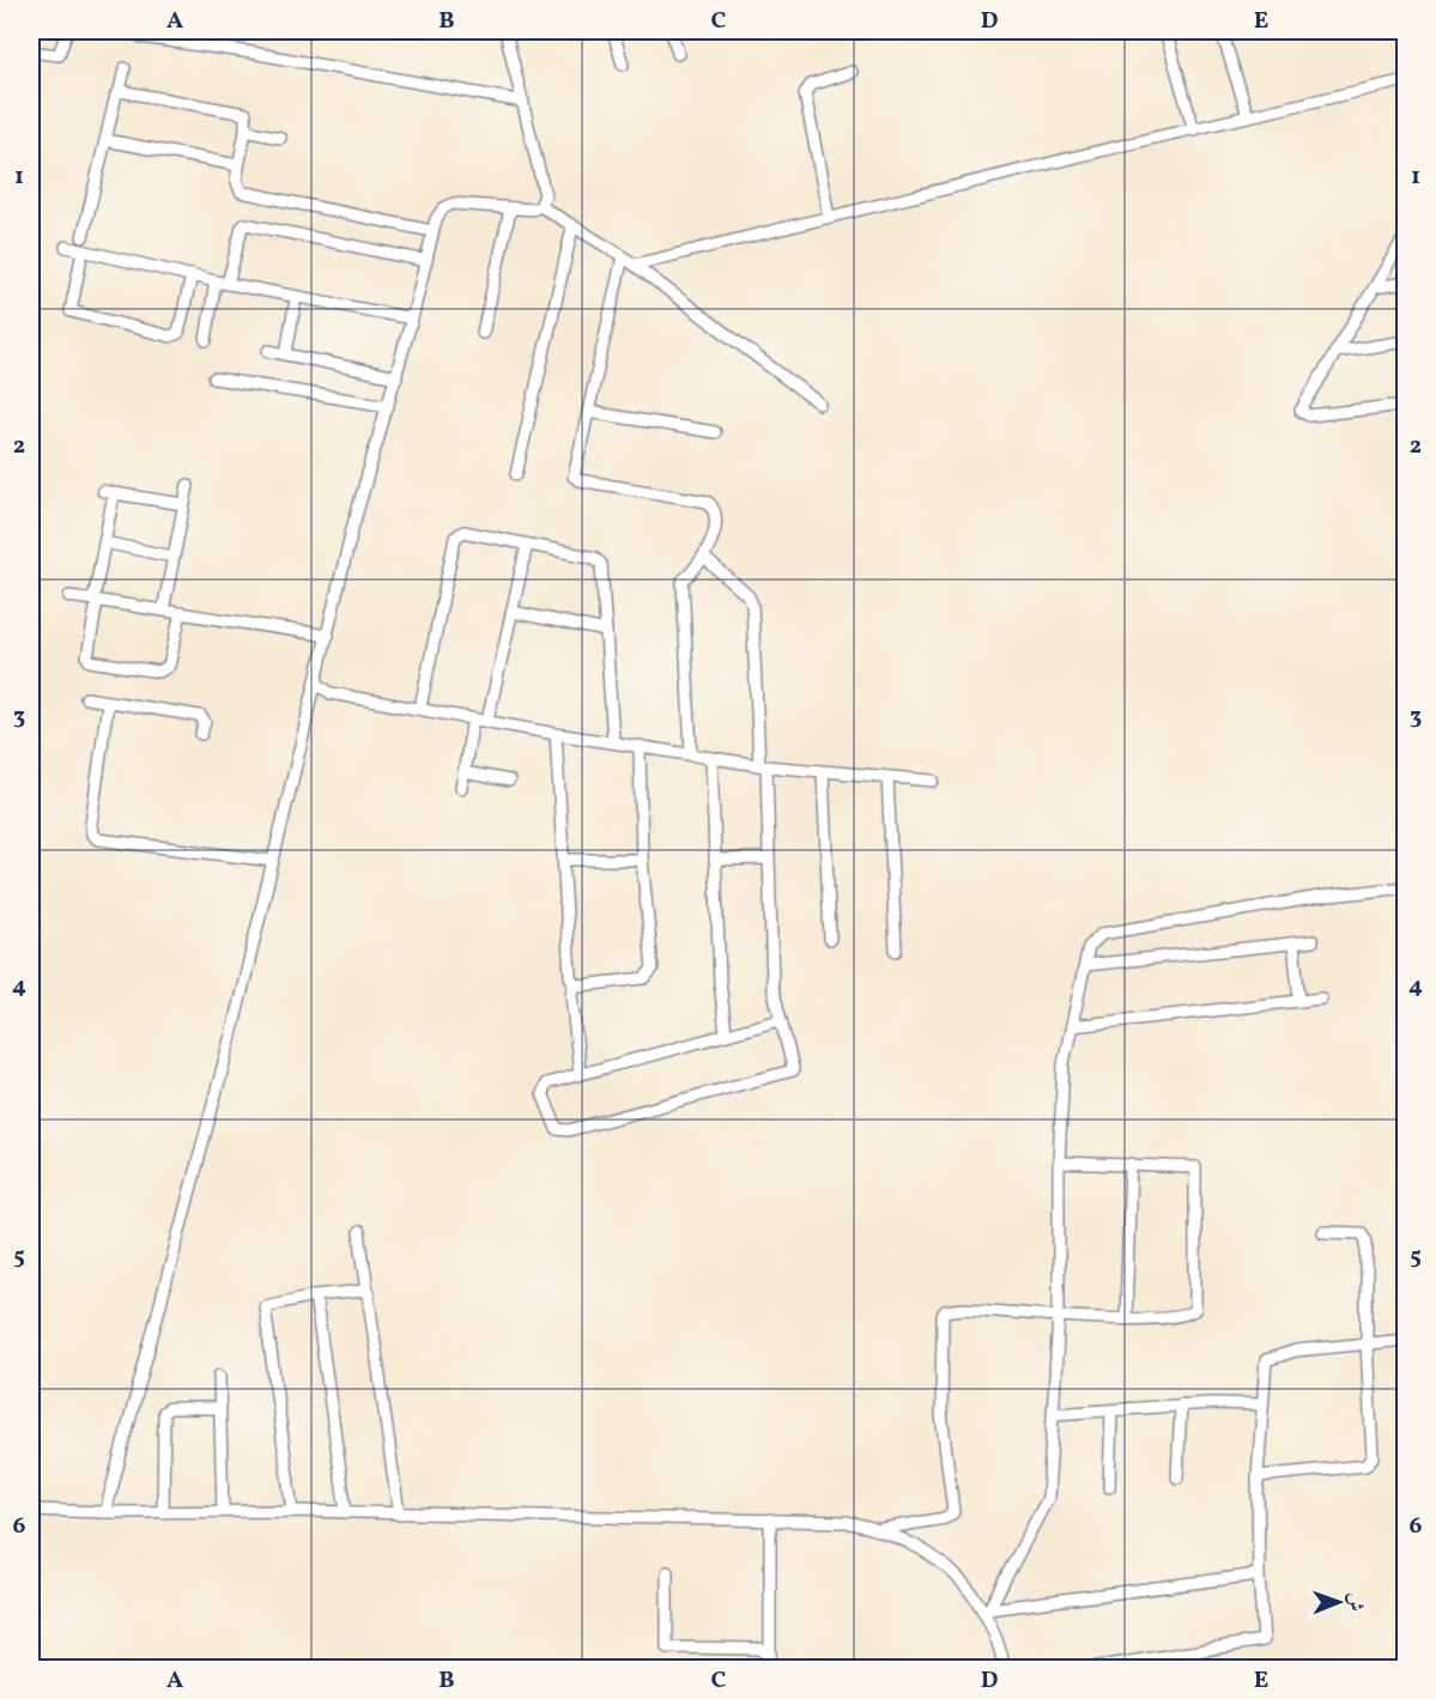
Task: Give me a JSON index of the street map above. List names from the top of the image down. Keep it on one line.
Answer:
{"north":"right","grid":{"columns":["A","B","C","D","E"],"rows":["1","2","3","4","5","6"]}}
